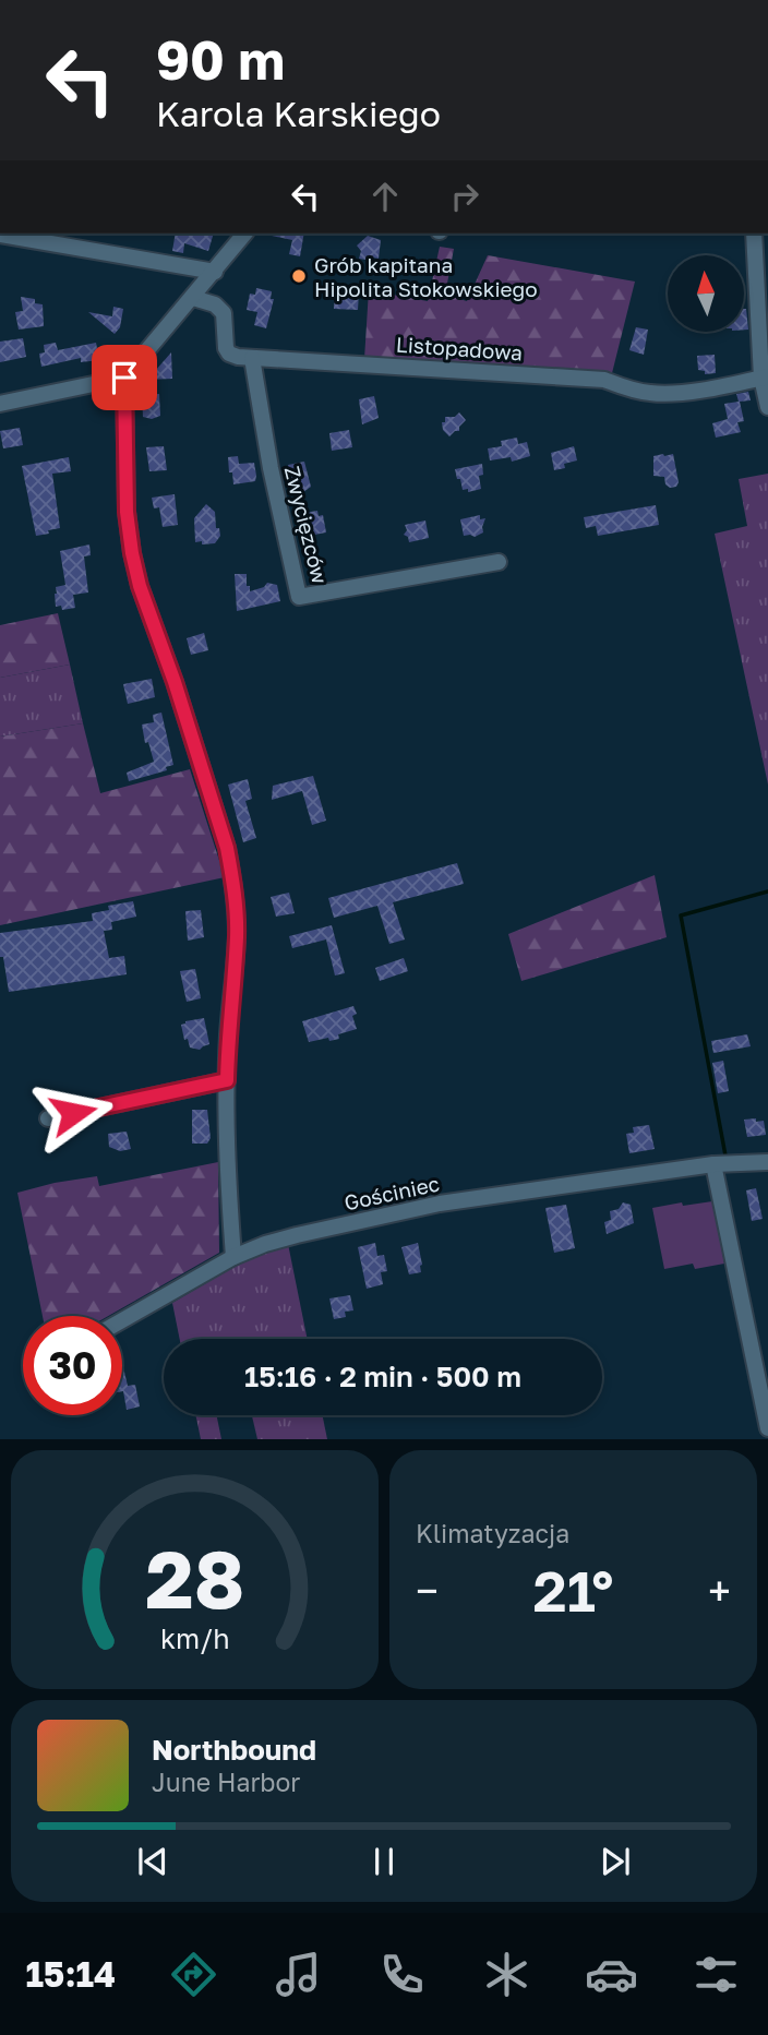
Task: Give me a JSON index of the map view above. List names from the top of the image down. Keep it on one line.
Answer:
{"streets":{"street":["Listopadowa","Zwycięzców","Gościniec"]},"crossings":[["Listopadowa","Zwycięzców"]],"places":["Grób kapitana Hipolita Stokowskiego"],"north":"top","page":{"turn":["90 m","Karola Karskiego"],"limit":"30","trip":"15:16 · 2 min · 500 m","tile":"Klimatyzacja","heat":["−","21°","+"],"song":["Northbound","June Harbor"],"tabs":"15:14","gauge":["28","km/h"]}}
